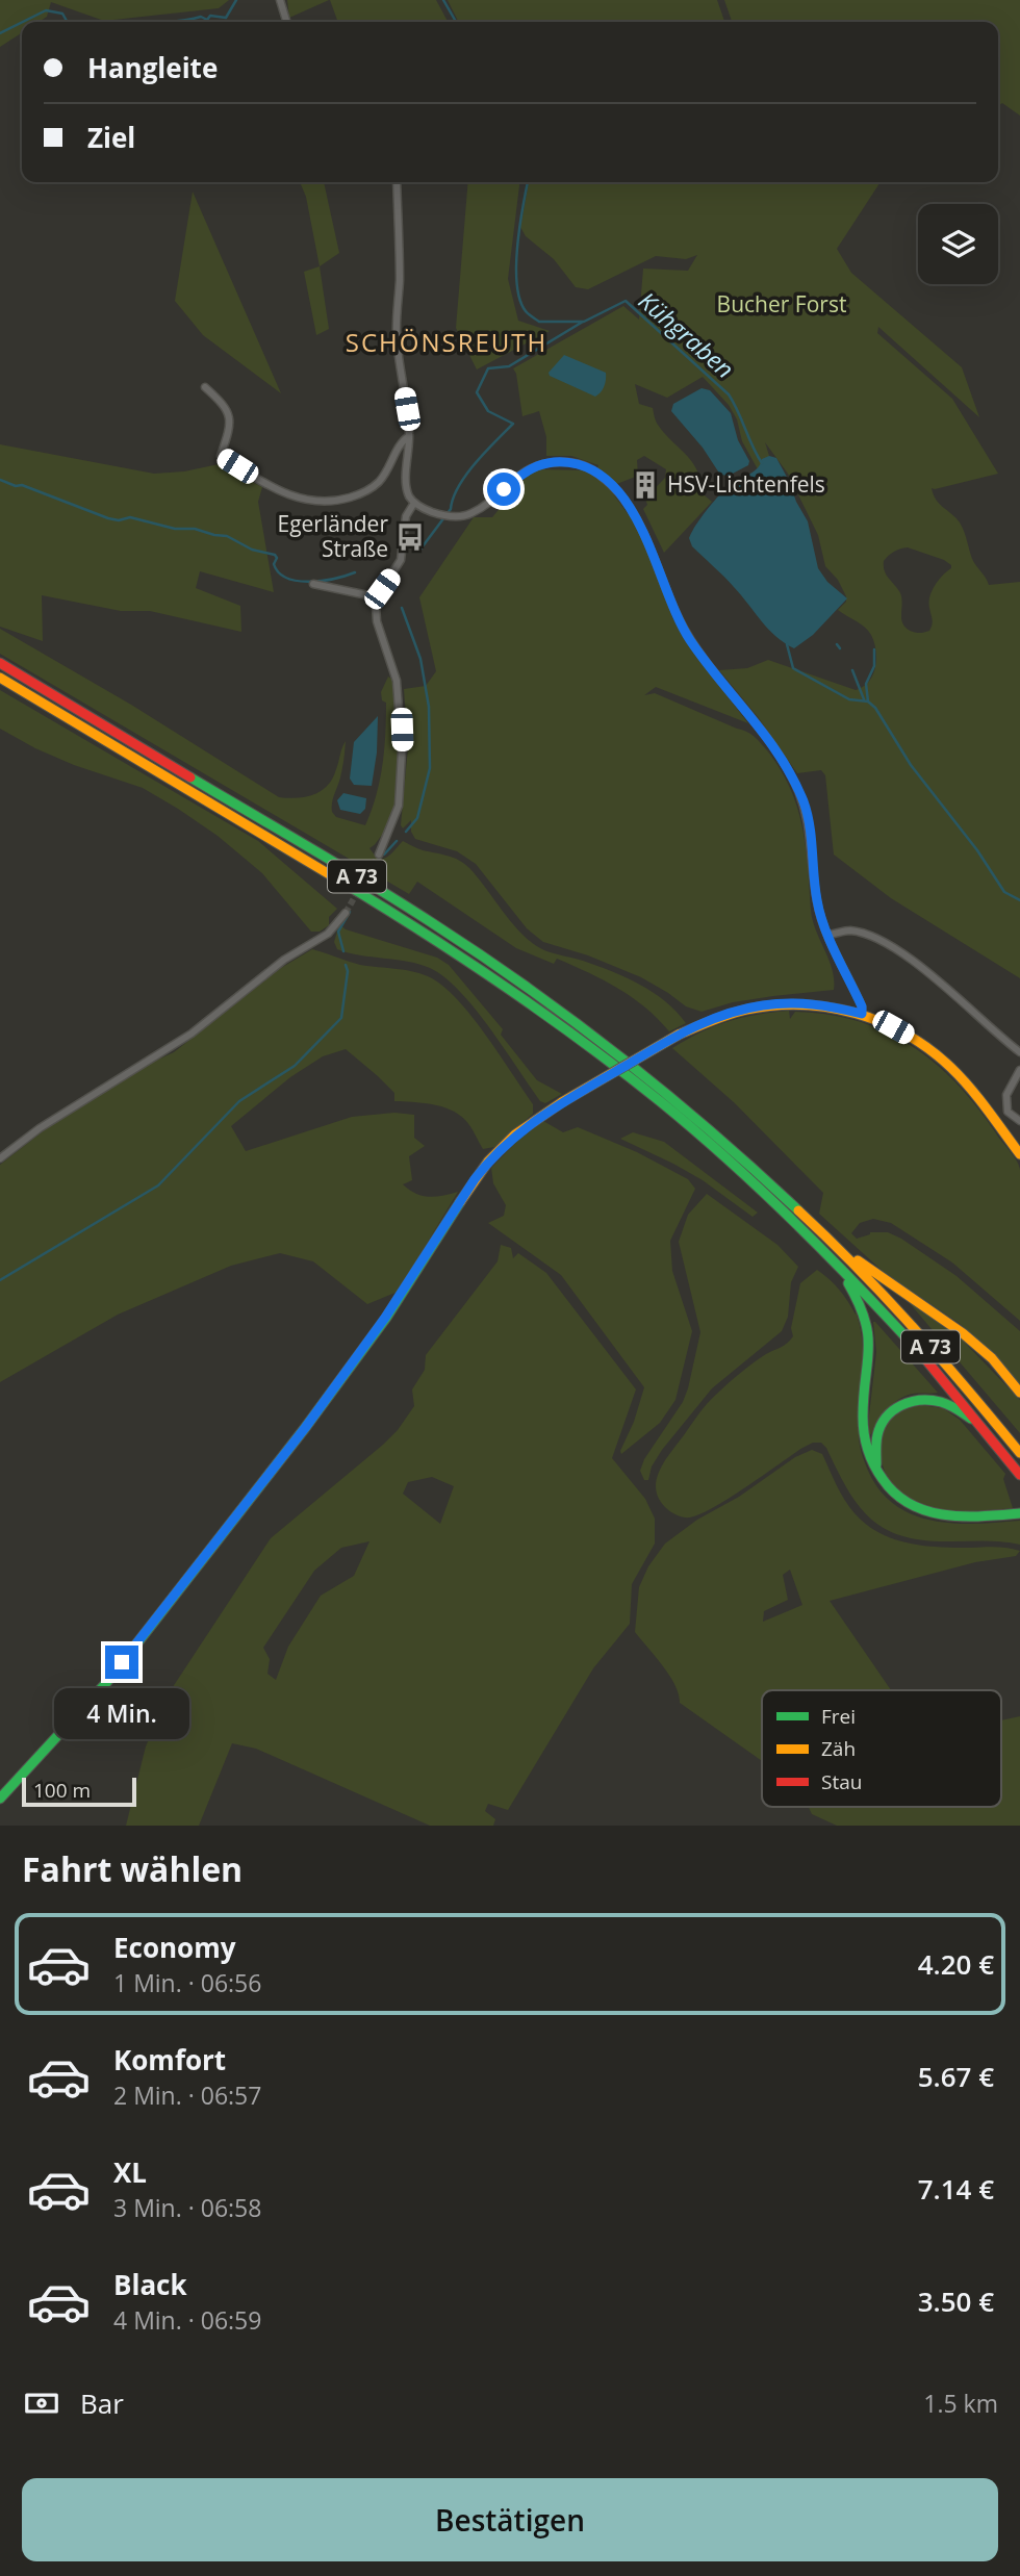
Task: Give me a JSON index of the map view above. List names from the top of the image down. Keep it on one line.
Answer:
{"streets":{"main road":["A 73"]},"districts":["SCHÖNSREUTH"],"water":["Kühgraben"],"parks":["Bucher Forst"],"places":{"building":["HSV-Lichtenfels"],"bus stop":["Egerländer Straße"]},"legend":["Frei","Zäh","Stau"],"scale_bar":"100 m","page":{"banner":["Hangleite","Ziel"],"bubble":"4 Min.","scale":"100 m","heading":"Fahrt wählen","list":[{"name":"Economy","note":"1 Min. · 06:56","value":"4.20 €"},{"name":"Komfort","note":"2 Min. · 06:57","value":"5.67 €"},{"name":"XL","note":"3 Min. · 06:58","value":"7.14 €"},{"name":"Black","note":"4 Min. · 06:59","value":"3.50 €"}],"pay":["Bar","1.5 km"],"buttons":"Bestätigen"}}
